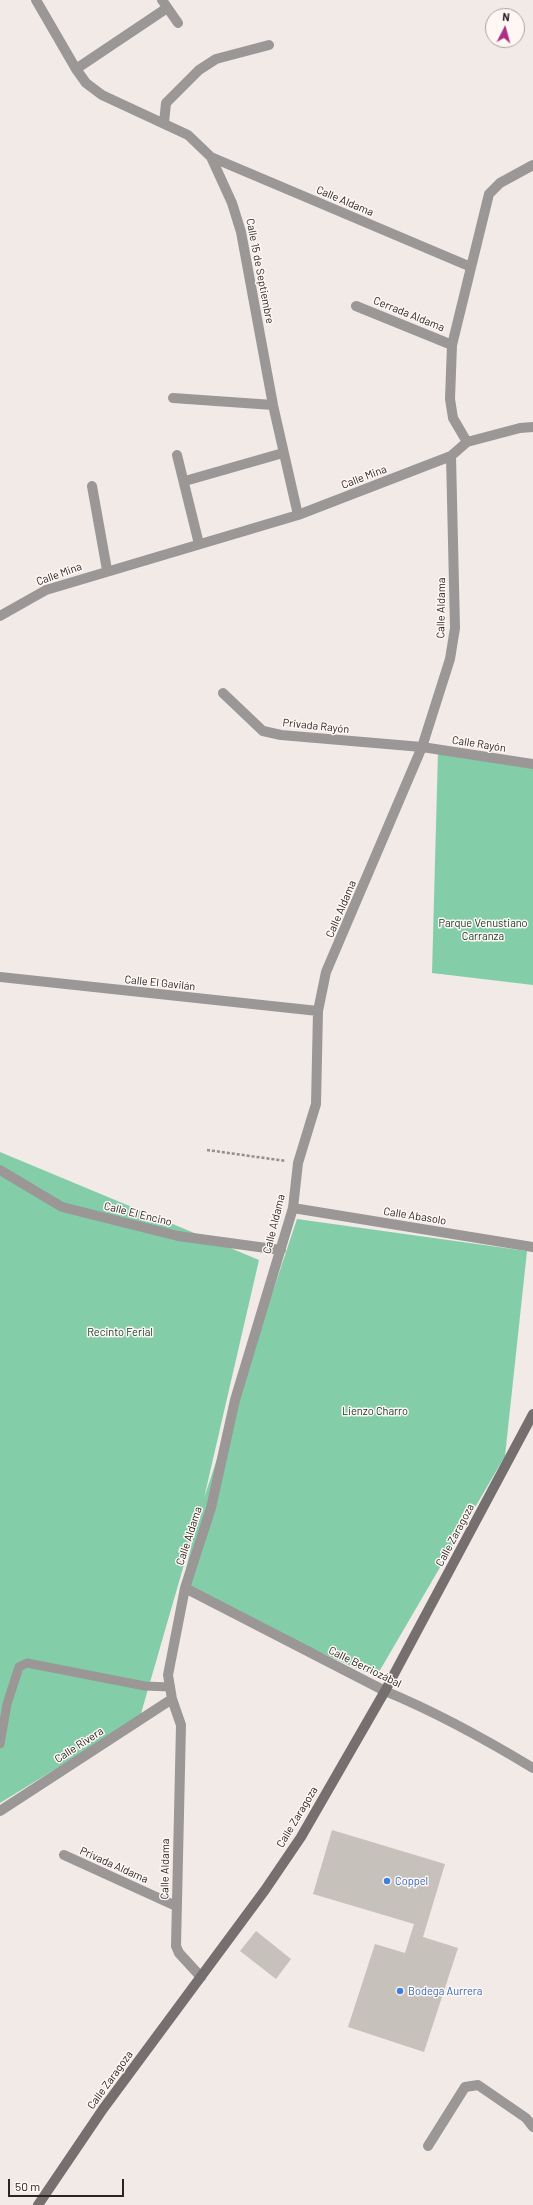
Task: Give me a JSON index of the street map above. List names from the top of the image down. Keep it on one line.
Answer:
{"streets":{"main road":["Calle Zaragoza"],"street":["Calle Aldama","Calle 15 de Septiembre","Cerrada Aldama","Calle Mina","Privada Rayón","Calle Rayón","Calle El Gavilán","Calle El Encino","Calle Abasolo","Calle Berriozábal","Calle Rivera","Privada Aldama"]},"crossings":[["Calle Aldama","Calle 15 de Septiembre"],["Calle Aldama","Calle Mina"],["Calle Aldama","Privada Rayón"],["Calle Aldama","Calle Rayón"],["Calle Aldama","Calle El Gavilán"],["Calle Aldama","Calle El Encino"],["Calle Aldama","Calle Abasolo"],["Calle Aldama","Calle Zaragoza"],["Calle Aldama","Calle Berriozábal"],["Calle Aldama","Calle Rivera"],["Calle Aldama","Privada Aldama"],["Calle 15 de Septiembre","Calle Mina"],["Privada Rayón","Calle Rayón"],["Calle Zaragoza","Calle Berriozábal"]],"parks":["Parque Venustiano Carranza","Recinto Ferial","Lienzo Charro"],"places":["Coppel","Bodega Aurrera"],"scale_bar":"50 m","north":"top"}
